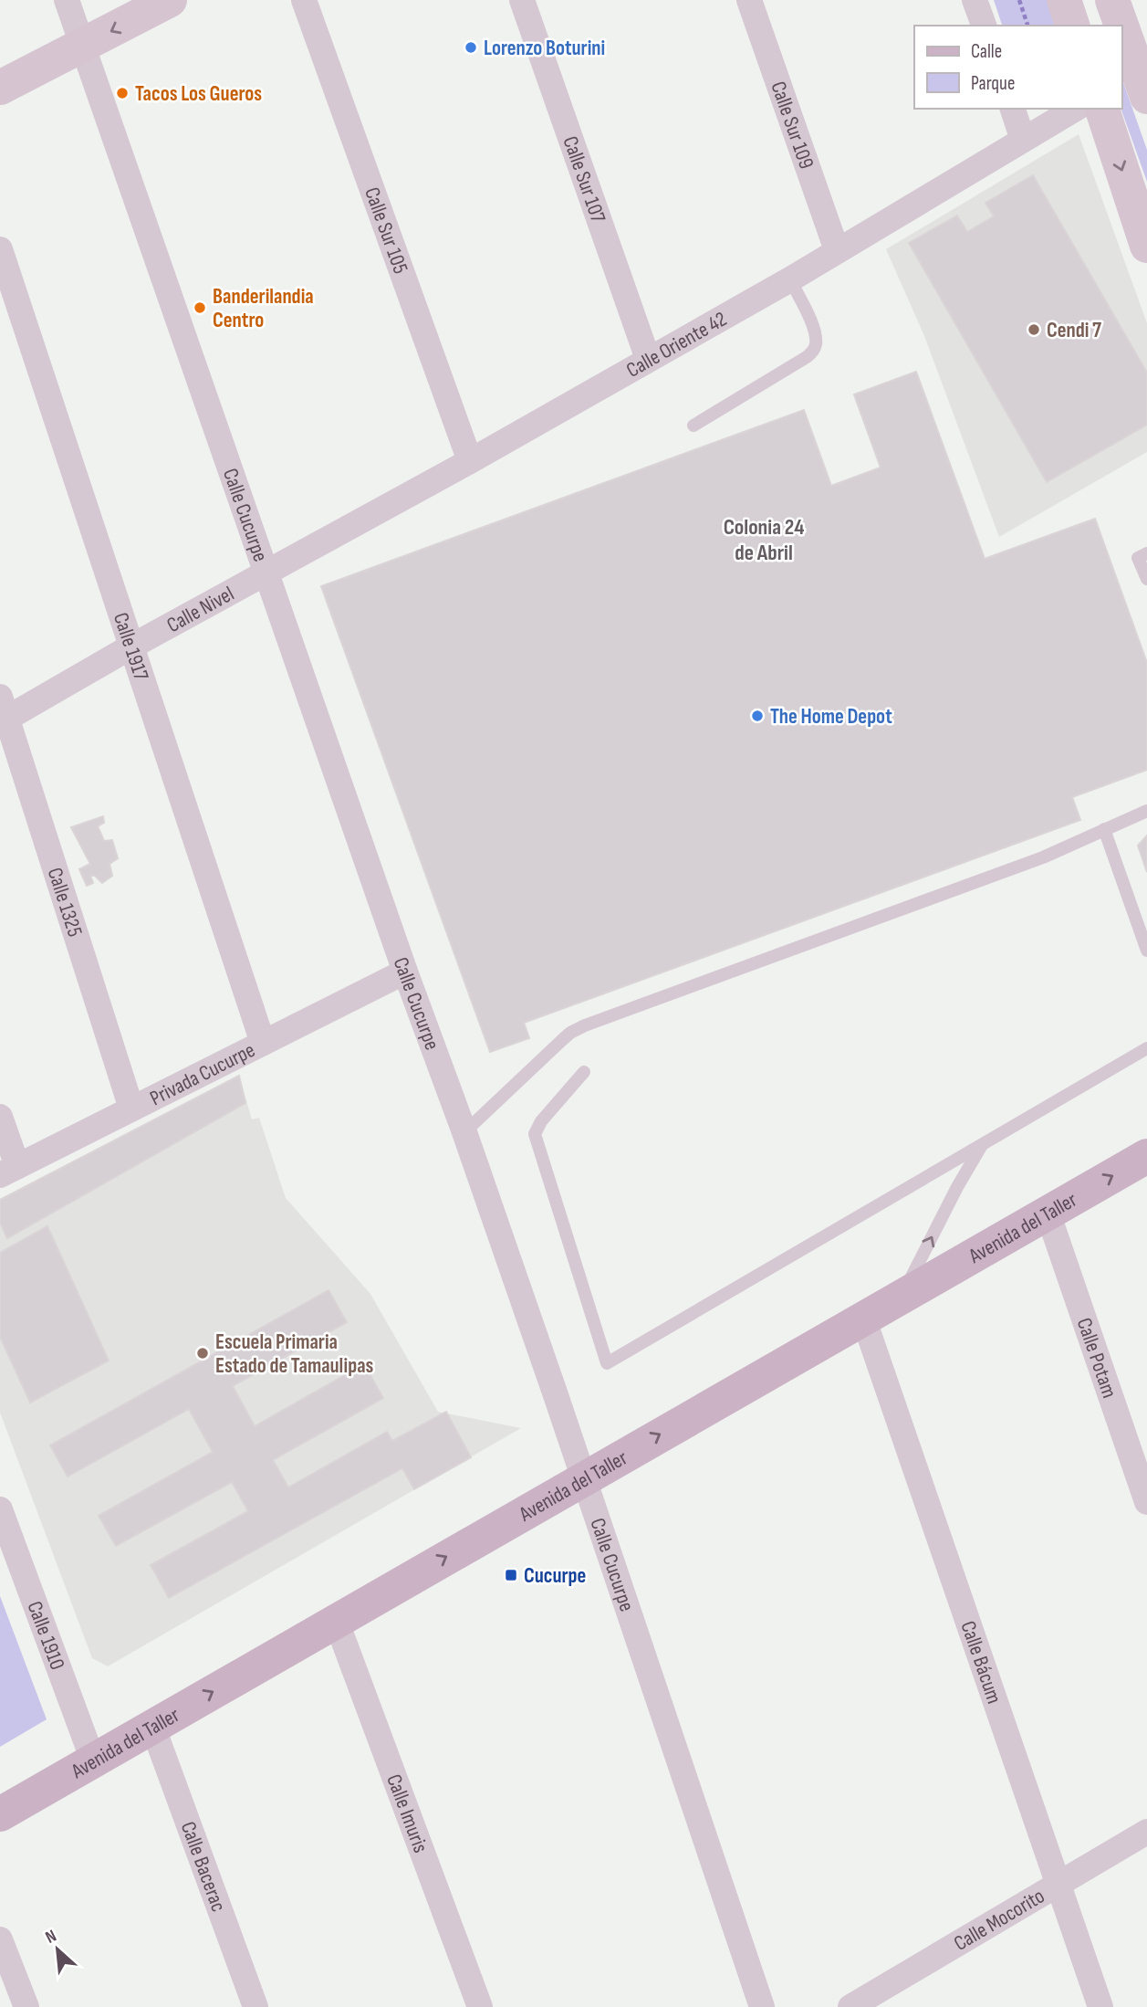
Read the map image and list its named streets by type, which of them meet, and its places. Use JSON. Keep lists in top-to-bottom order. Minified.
{"streets":{"main road":["Avenida del Taller"],"street":["Calle Sur 109","Calle Sur 107","Calle Sur 105","Calle Oriente 42","Calle Cucurpe","Calle Nivel","Calle 1917","Calle 1325","Privada Cucurpe","Calle Potam","Calle 1910","Calle Bácum","Calle Imuris","Calle Bacerac","Calle Mocorito"]},"crossings":[["Calle Sur 109","Calle Oriente 42"],["Calle Sur 107","Calle Oriente 42"],["Calle Sur 105","Calle Oriente 42"],["Calle Oriente 42","Calle Cucurpe"],["Calle Oriente 42","Calle Nivel"],["Calle Cucurpe","Calle Nivel"],["Calle Cucurpe","Privada Cucurpe"],["Calle Cucurpe","Avenida del Taller"],["Calle Nivel","Calle 1917"],["Calle Nivel","Calle 1325"],["Calle 1917","Privada Cucurpe"],["Calle 1325","Privada Cucurpe"],["Avenida del Taller","Calle Potam"],["Avenida del Taller","Calle 1910"],["Avenida del Taller","Calle Bácum"],["Avenida del Taller","Calle Imuris"],["Avenida del Taller","Calle Bacerac"],["Calle Bácum","Calle Mocorito"]],"one_way":["Avenida del Taller"],"districts":["Colonia 24 de Abril"],"places":{"other":["Lorenzo Boturini","Tacos Los Gueros","Banderilandia Centro","Cendi 7","The Home Depot","Escuela Primaria Estado de Tamaulipas"],"transit":["Cucurpe"]},"legend":["Calle","Parque"],"north":"top left"}
